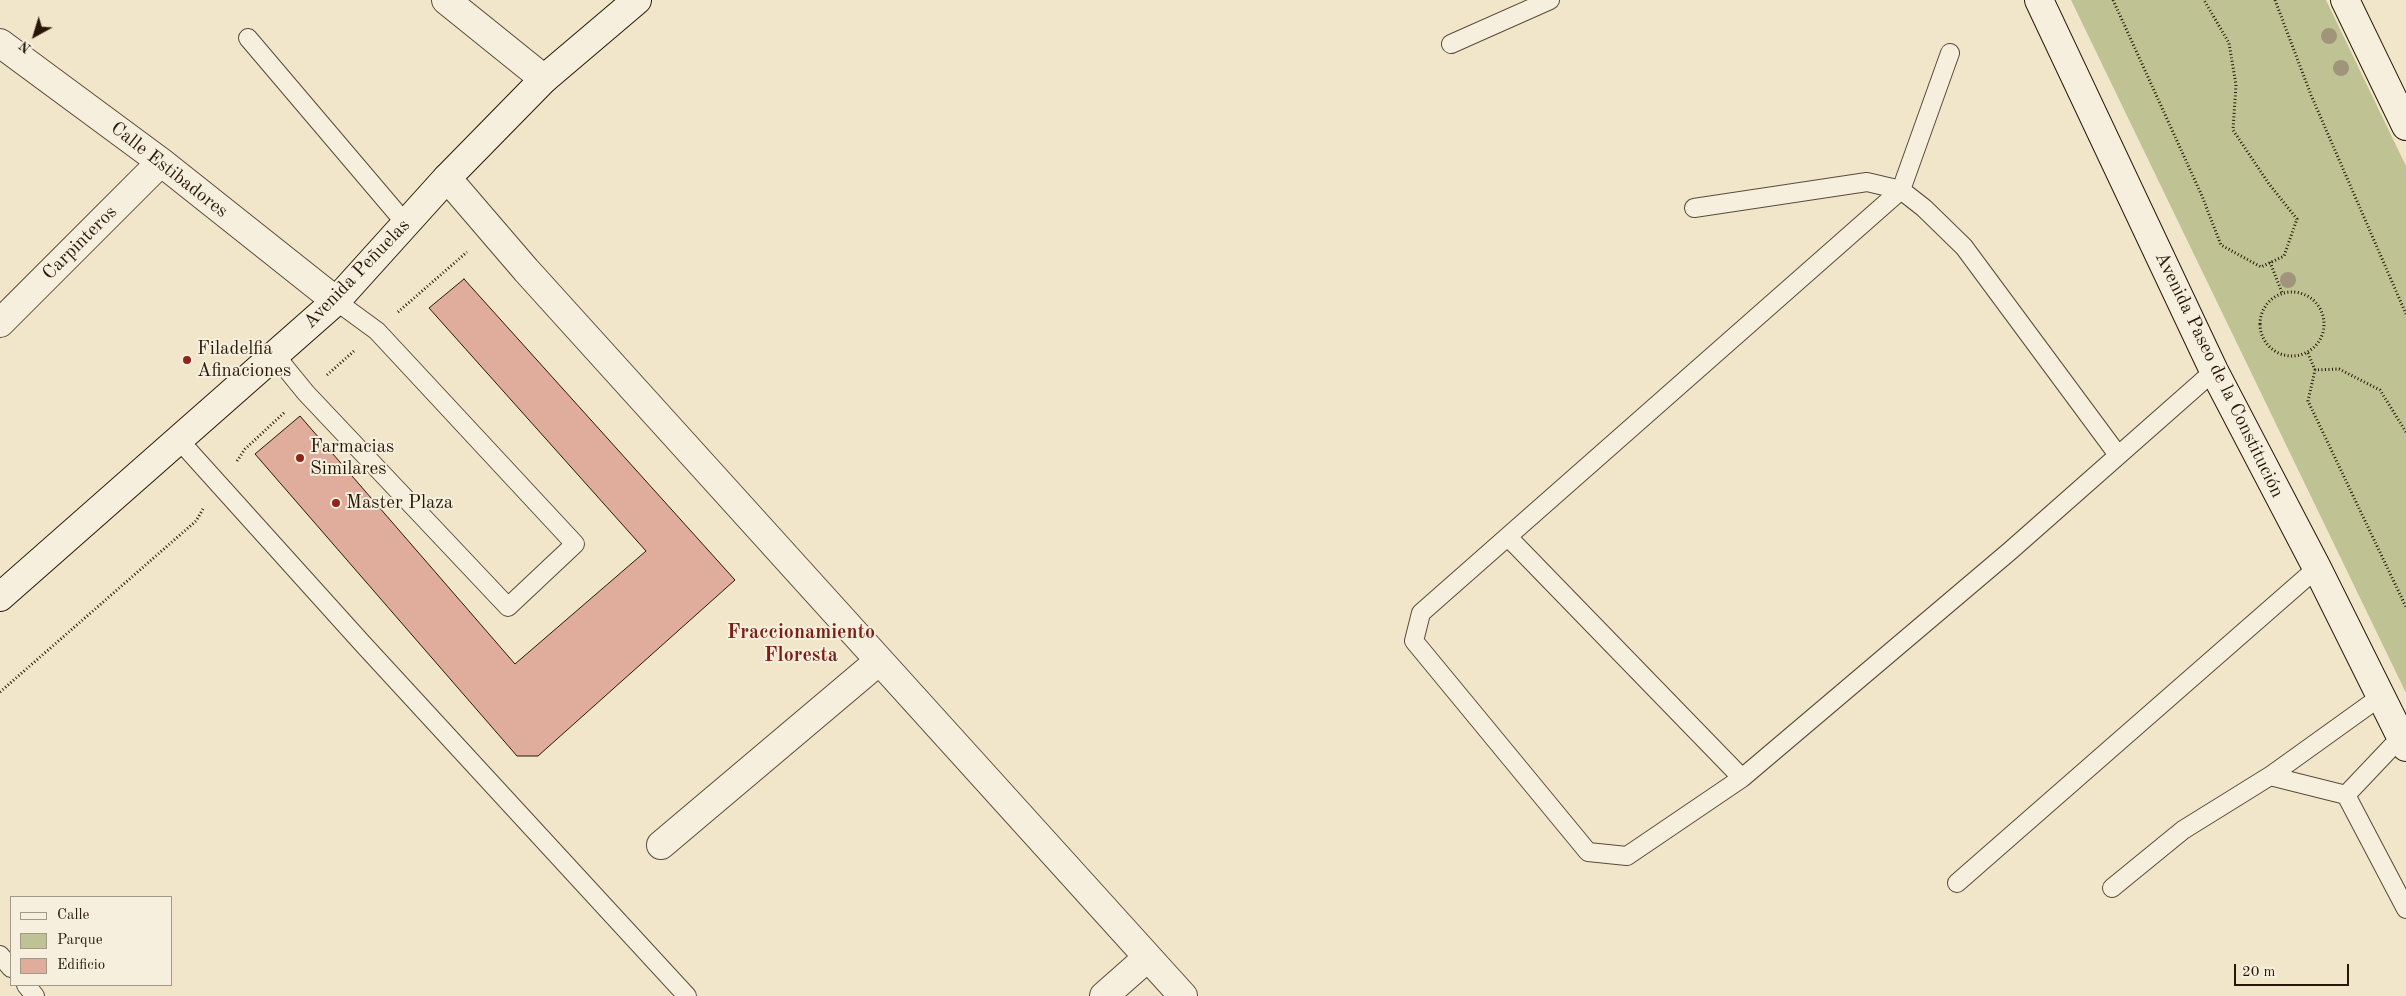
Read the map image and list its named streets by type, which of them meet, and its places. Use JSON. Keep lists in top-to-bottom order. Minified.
{"streets":{"street":["Calle Estibadores","Carpinteros","Avenida Peñuelas","Avenida Paseo de la Constitución"]},"crossings":[["Calle Estibadores","Carpinteros"],["Calle Estibadores","Avenida Peñuelas"]],"districts":["Fraccionamiento Floresta"],"places":["Filadelfia Afinaciones","Farmacias Similares","Master Plaza"],"legend":["Calle","Parque","Edificio"],"scale_bar":"20 m","north":"bottom left"}
